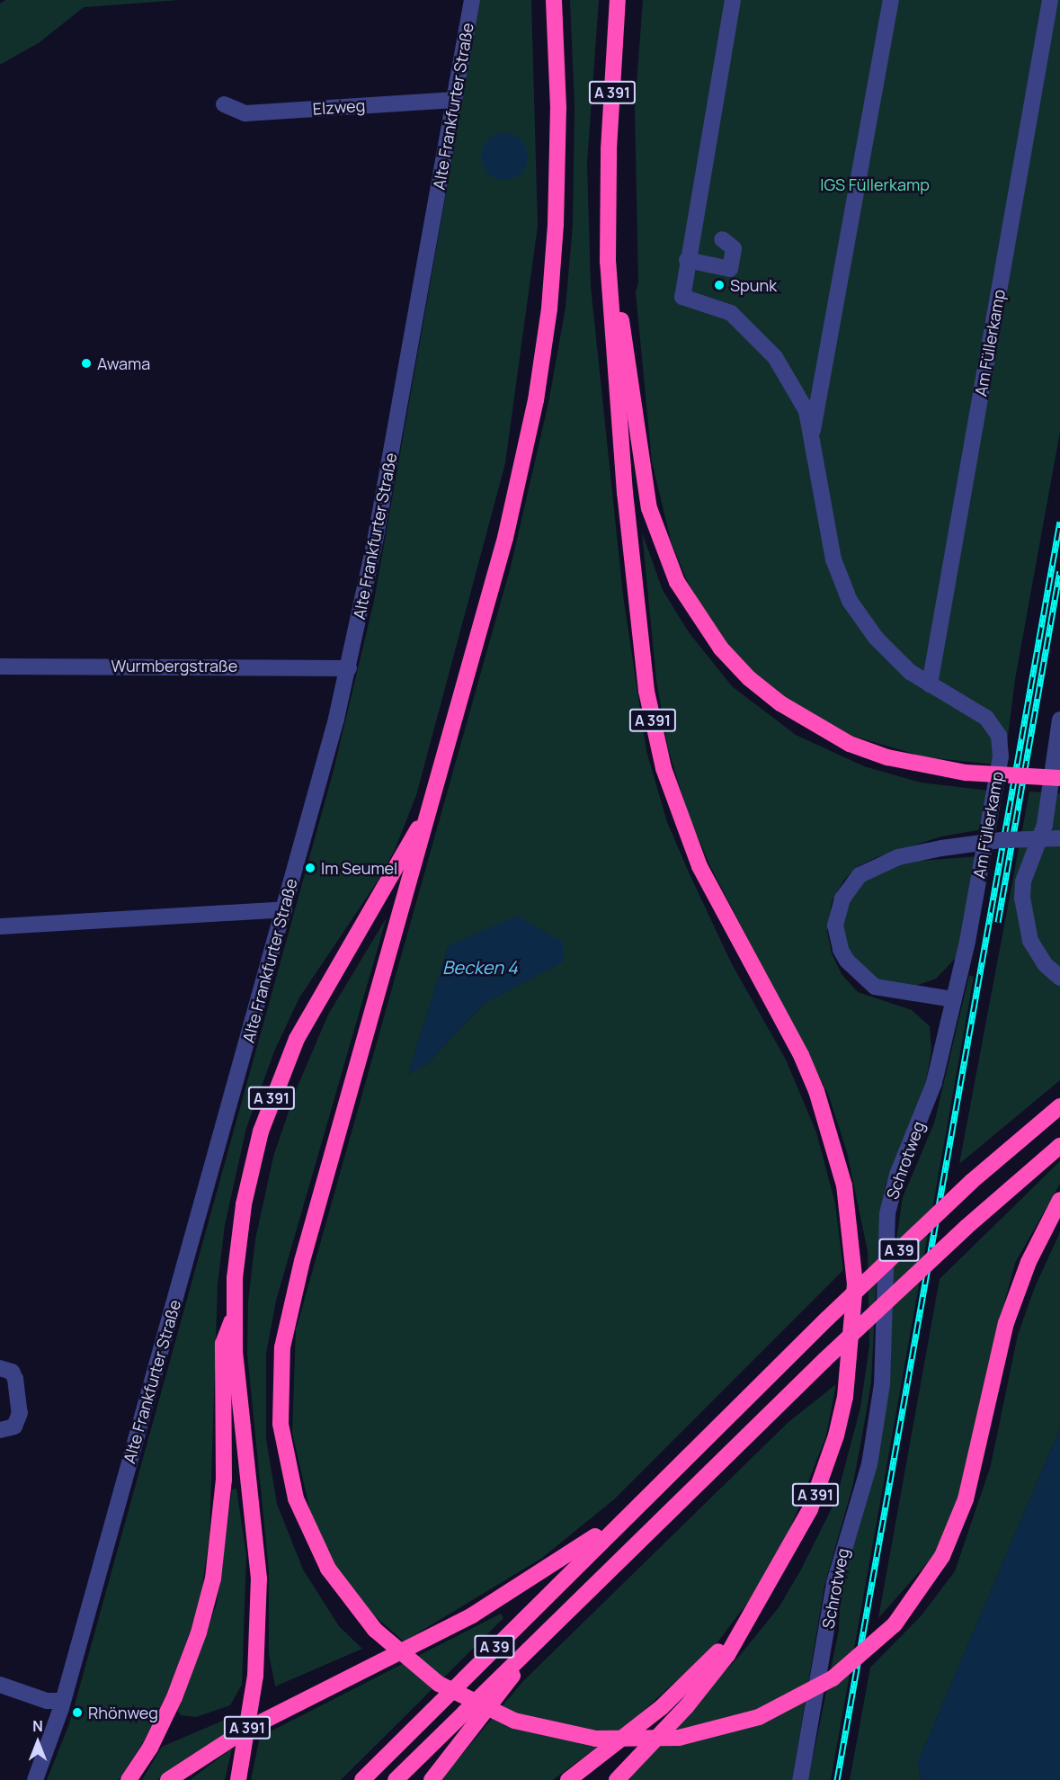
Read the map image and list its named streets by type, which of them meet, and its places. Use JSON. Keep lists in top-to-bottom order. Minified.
{"streets":{"highway":["A 391","A 39"],"street":["Alte Frankfurter Straße","Elzweg","Am Füllerkamp","Wurmbergstraße","Schrotweg"]},"crossings":[["Alte Frankfurter Straße","Elzweg"],["Alte Frankfurter Straße","Wurmbergstraße"],["Am Füllerkamp","Schrotweg"]],"water":["Becken 4"],"parks":["IGS Füllerkamp"],"places":["Spunk","Awama","Im Seumel","Rhönweg"],"north":"top"}
